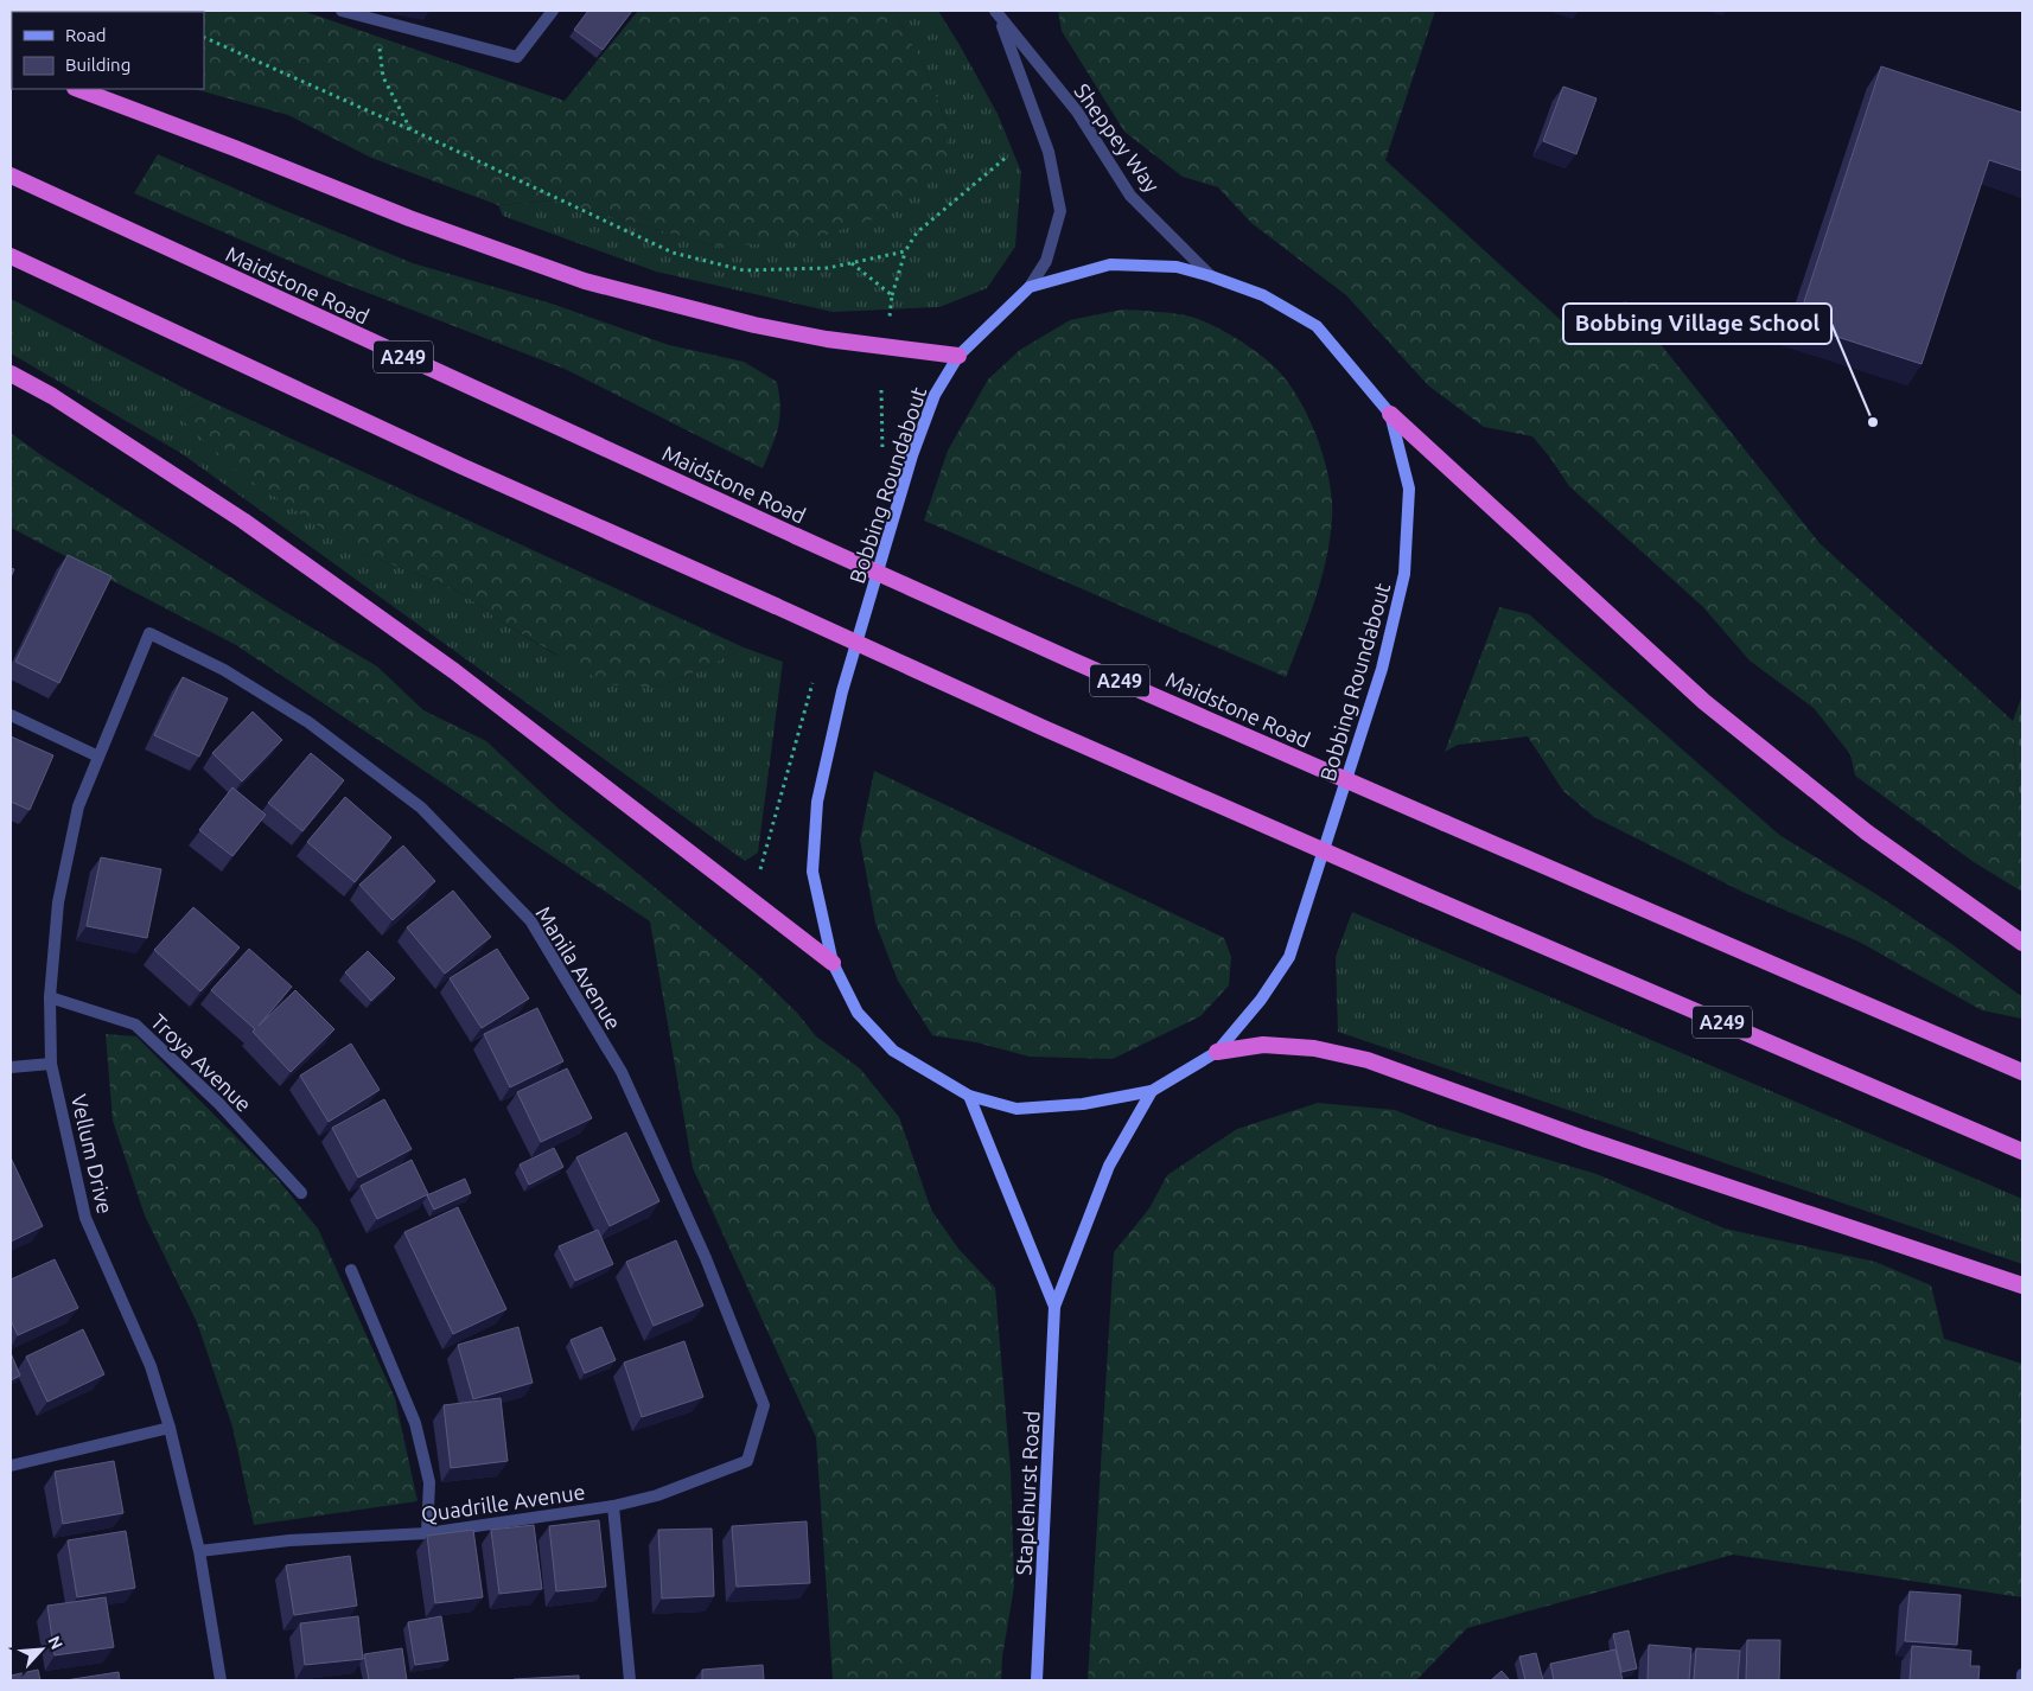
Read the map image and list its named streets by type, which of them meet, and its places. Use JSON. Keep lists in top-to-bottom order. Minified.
{"streets":{"highway":["Maidstone Road","A249"],"main road":["Bobbing Roundabout","Staplehurst Road"],"street":["Sheppey Way","Manila Avenue","Troya Avenue","Vellum Drive","Quadrille Avenue"]},"crossings":[["Sheppey Way","Bobbing Roundabout"],["Bobbing Roundabout","Staplehurst Road"],["Manila Avenue","Vellum Drive"],["Manila Avenue","Quadrille Avenue"],["Troya Avenue","Vellum Drive"],["Vellum Drive","Quadrille Avenue"]],"places":["Bobbing Village School"],"legend":["Road","Building"],"north":"top right"}
